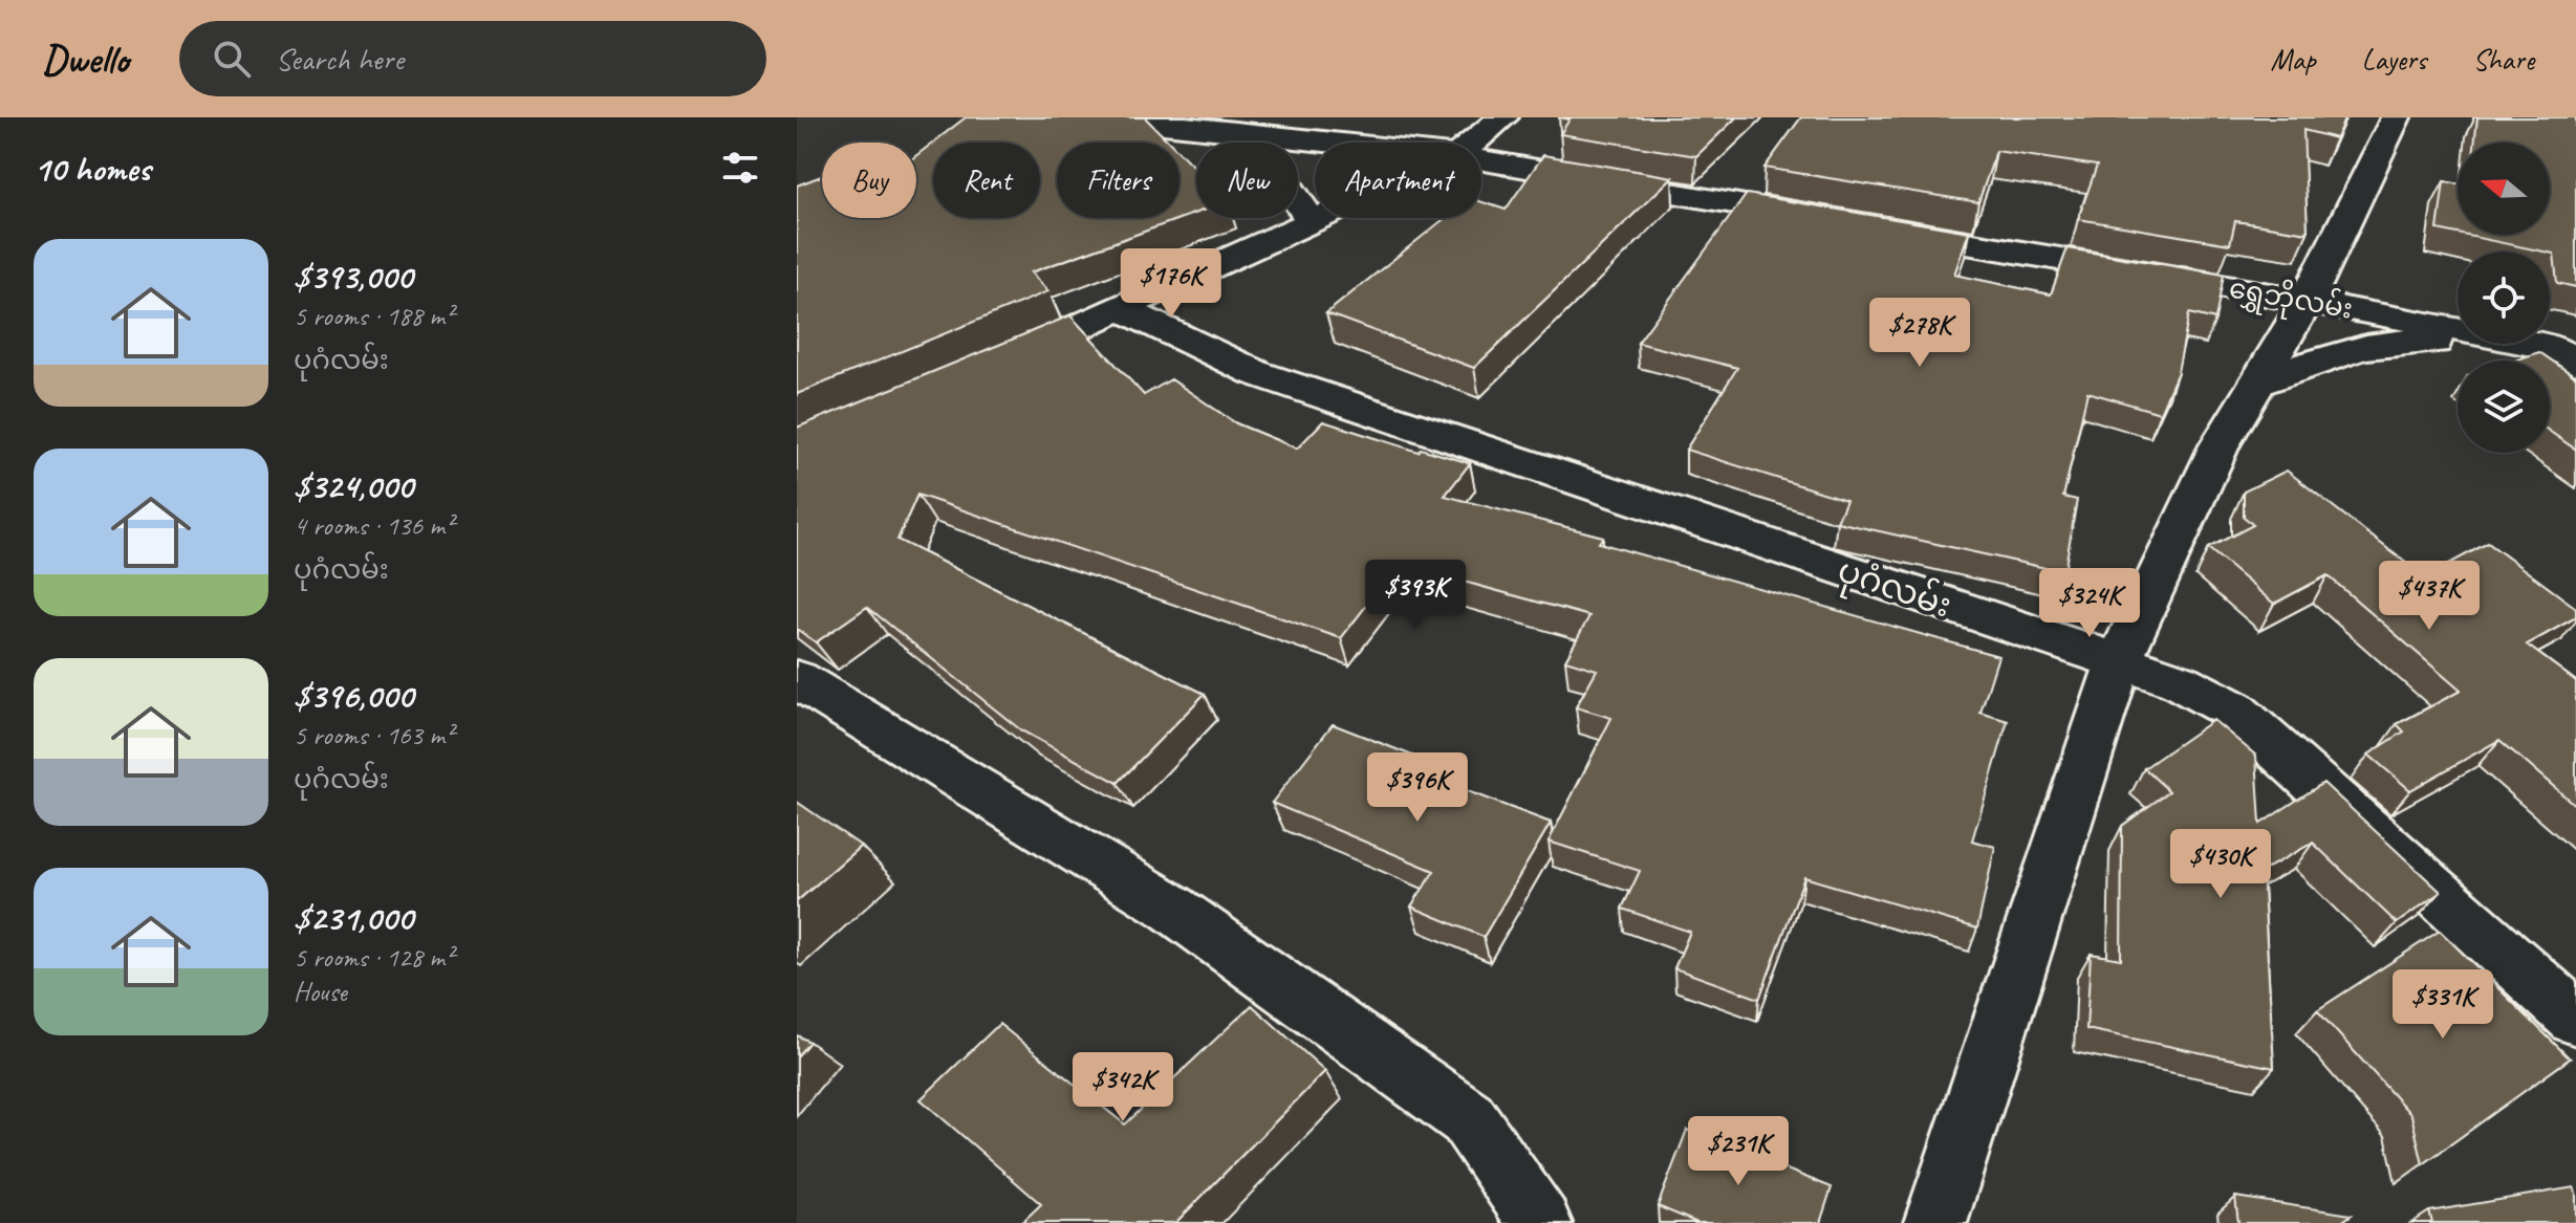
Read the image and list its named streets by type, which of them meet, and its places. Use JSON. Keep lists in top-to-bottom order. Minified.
{"streets":{"street":["ရွှေဘိုလမ်း","ပုဂံလမ်း"]},"north":"left","page":{"header":"Dwello","search":"Search here","nav":["Map","Layers","Share"],"heading":"10 homes","chip":["Buy","Rent","Filters","New","Apartment"],"list":[{"name":"$393,000","note":"5 rooms · 188 m² · ပုဂံလမ်း"},{"name":"$324,000","note":"4 rooms · 136 m² · ပုဂံလမ်း"},{"name":"$396,000","note":"5 rooms · 163 m² · ပုဂံလမ်း"},{"name":"$231,000","note":"5 rooms · 128 m² · House"}],"price":["$176K","$278K","$393K","$437K","$324K","$396K","$430K","$331K","$342K","$231K"]}}
